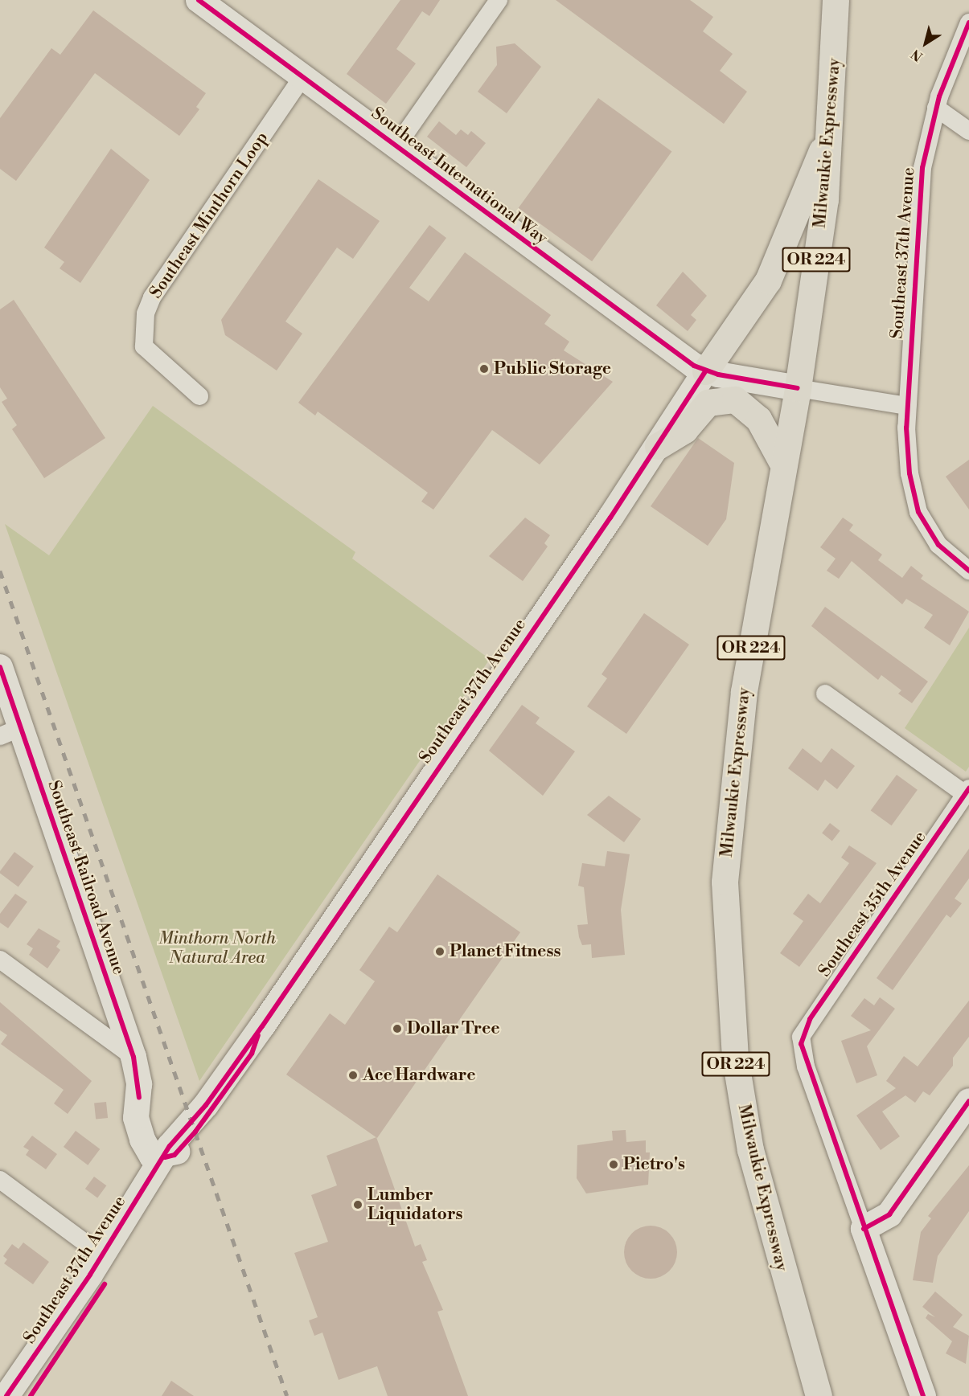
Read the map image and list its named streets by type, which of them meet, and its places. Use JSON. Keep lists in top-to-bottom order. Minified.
{"streets":{"highway":["Milwaukie Expressway","OR 224"],"street":["Southeast International Way","Southeast Minthorn Loop","Southeast 37th Avenue","Southeast Railroad Avenue","Southeast 35th Avenue"]},"crossings":[["Southeast International Way","Southeast Minthorn Loop"],["Southeast International Way","Southeast 37th Avenue"],["Southeast 37th Avenue","Southeast Railroad Avenue"]],"parks":["Minthorn North Natural Area"],"places":["Public Storage","Planet Fitness","Dollar Tree","Ace Hardware","Pietro's","Lumber Liquidators"],"north":"bottom left"}
